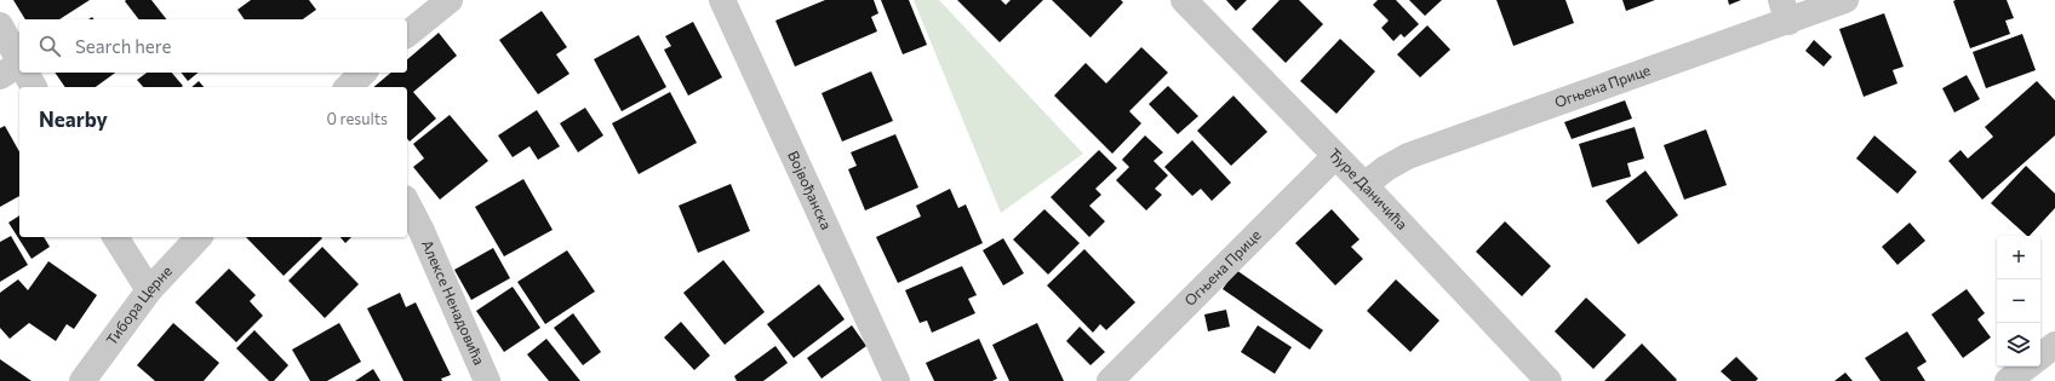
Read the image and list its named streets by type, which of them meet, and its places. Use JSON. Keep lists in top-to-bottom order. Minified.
{"streets":{"street":["Огњена Прице","Ђуре Даничића","Војвођанска","Алексе Ненадовића","Тибора Церне"]},"crossings":[["Огњена Прице","Ђуре Даничића"]],"page":{"search":"Search here","heading":["Nearby","0 results"],"map_buttons":["+","−"]}}
